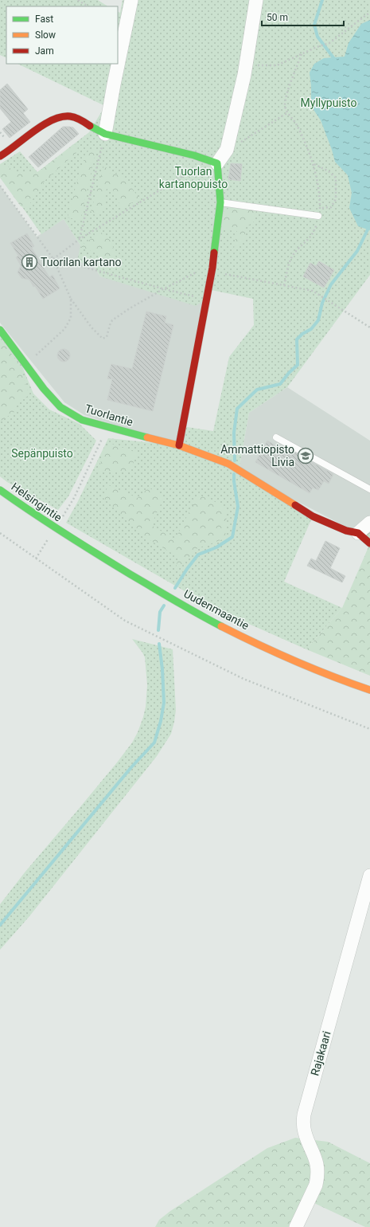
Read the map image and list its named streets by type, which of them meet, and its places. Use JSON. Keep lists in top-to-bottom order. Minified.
{"streets":{"street":["Tuorlantie","Helsingintie","Uudenmaantie","Rajakaari"]},"crossings":[["Helsingintie","Uudenmaantie"]],"parks":["Myllypuisto","Tuorlan kartanopuisto","Sepänpuisto"],"places":{"building":["Tuorilan kartano"],"school or university":["Ammattiopisto Livia"]},"legend":["Fast","Slow","Jam"],"scale_bar":"50 m"}
